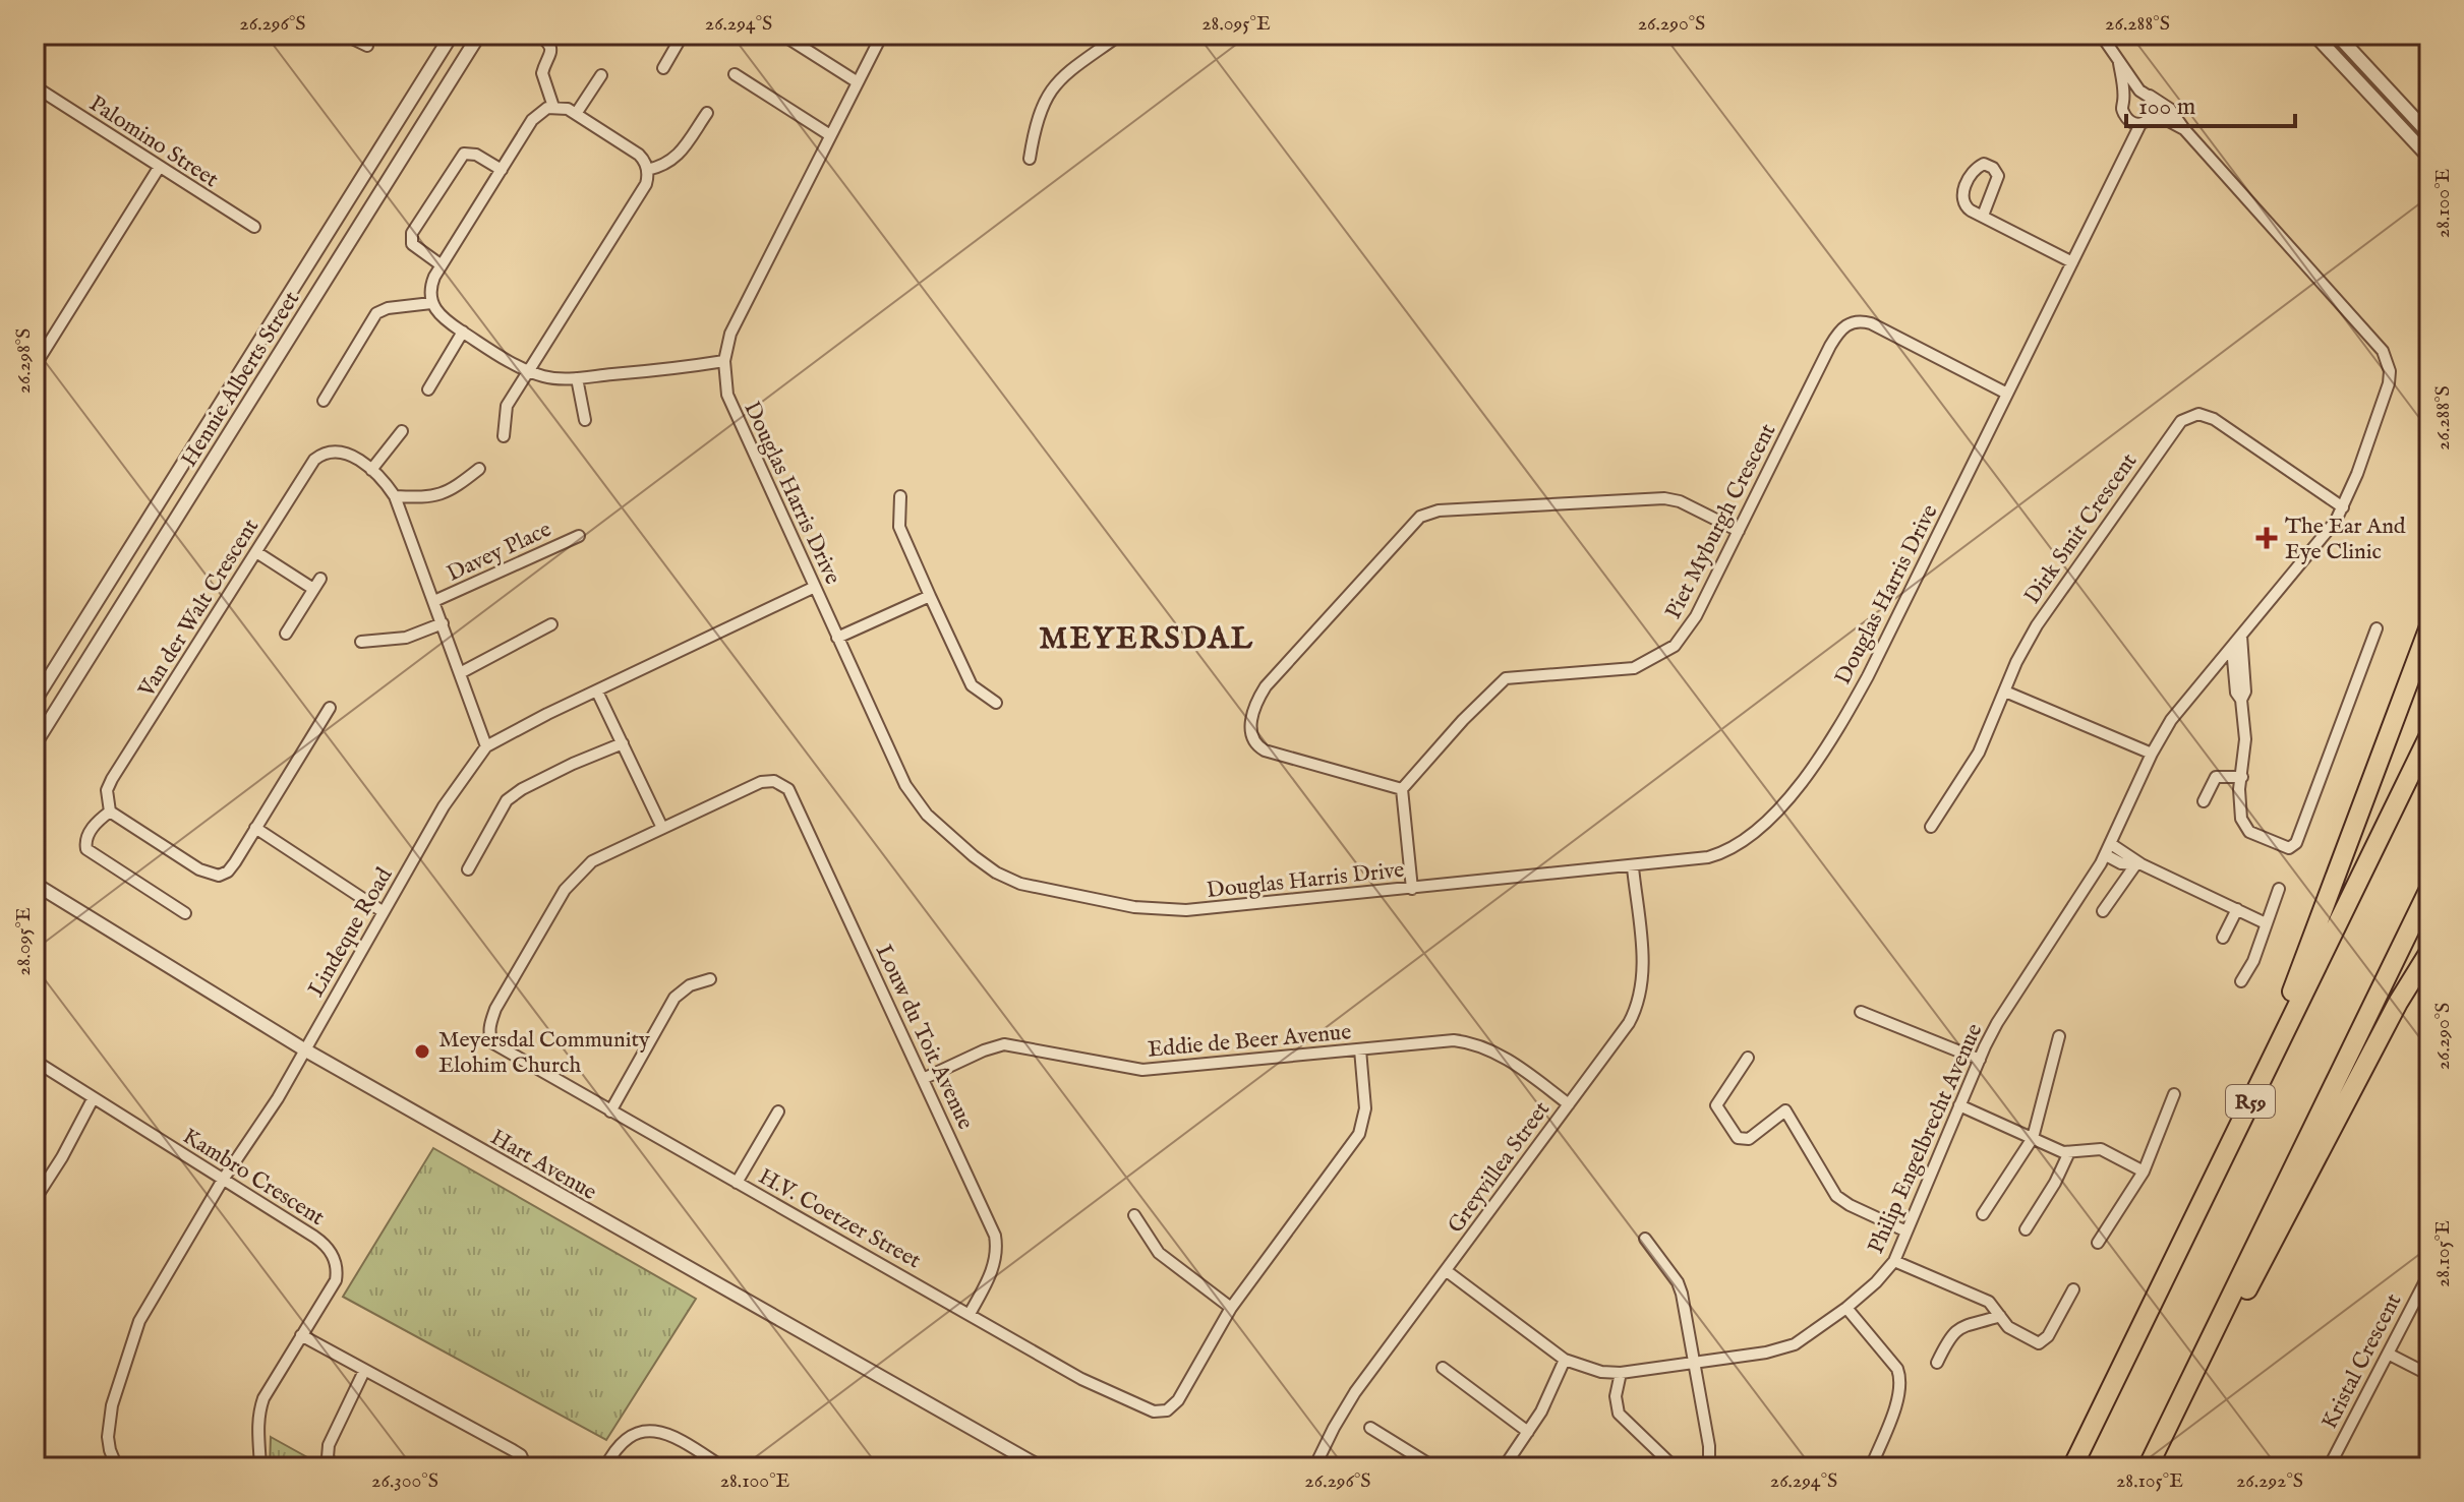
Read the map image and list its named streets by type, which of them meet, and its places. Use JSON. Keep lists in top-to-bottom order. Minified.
{"streets":{"highway":["R59"],"street":["Palomino Street","Hennie Alberts Street","Douglas Harris Drive","Piet Myburgh Crescent","Dirk Smit Crescent","Davey Place","Van der Walt Crescent","Lindeque Road","Louw du Toit Avenue","Eddie de Beer Avenue","Philip Engelbrecht Avenue","Hart Avenue","Greyvillea Street","Kambro Crescent","H.V. Coetzer Street","Kristal Crescent"]},"crossings":[["Douglas Harris Drive","Piet Myburgh Crescent"],["Douglas Harris Drive","Lindeque Road"],["Douglas Harris Drive","Philip Engelbrecht Avenue"],["Douglas Harris Drive","Greyvillea Street"],["Dirk Smit Crescent","Philip Engelbrecht Avenue"],["Davey Place","Van der Walt Crescent"],["Van der Walt Crescent","Lindeque Road"],["Lindeque Road","Hart Avenue"],["Lindeque Road","Kambro Crescent"],["Louw du Toit Avenue","Eddie de Beer Avenue"],["Louw du Toit Avenue","H.V. Coetzer Street"],["Eddie de Beer Avenue","Greyvillea Street"],["Eddie de Beer Avenue","H.V. Coetzer Street"],["Philip Engelbrecht Avenue","Greyvillea Street"]],"districts":["MEYERSDAL"],"places":{"health":["The Ear And Eye Clinic"],"other":["Meyersdal Community Elohim Church"]},"scale_bar":"100 m","coordinates":["26.296°S","26.294°S","28.095°E","26.290°S","26.288°S","28.100°E","26.298°S","28.105°E","26.300°S","26.292°S"]}
